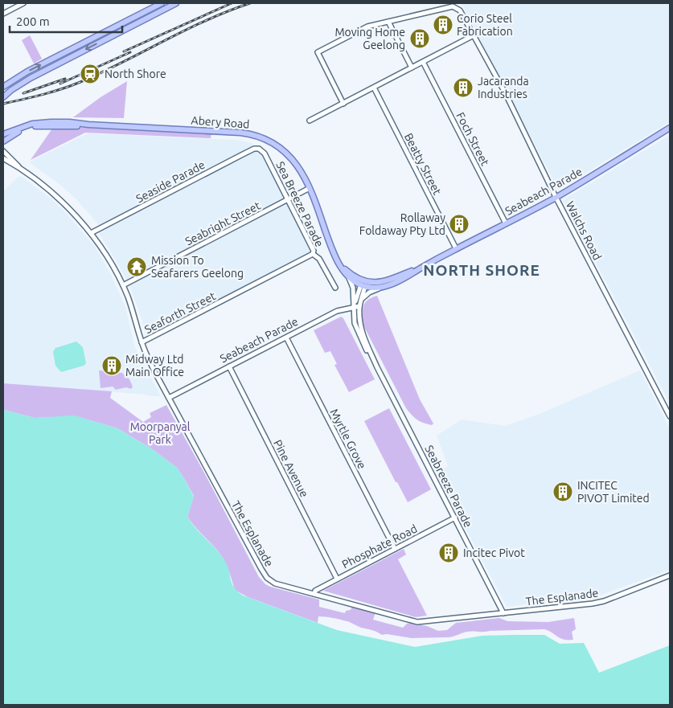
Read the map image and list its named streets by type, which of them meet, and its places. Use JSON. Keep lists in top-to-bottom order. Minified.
{"streets":{"main road":["Abery Road","Seabeach Parade"],"street":["Foch Street","Beatty Street","Seaside Parade","Sea Breeze Parade","Seabright Street","Walchs Road","Seaforth Street","Myrtle Grove","Pine Avenue","Seabreeze Parade","The Esplanade","Phosphate Road"]},"crossings":[["Abery Road","Seabeach Parade"],["Abery Road","Seabright Street"],["Abery Road","Seabreeze Parade"],["Foch Street","Seabeach Parade"],["Beatty Street","Seabeach Parade"],["Seaside Parade","Sea Breeze Parade"],["Seaside Parade","The Esplanade"],["Seabeach Parade","Walchs Road"],["Seabeach Parade","Myrtle Grove"],["Seabeach Parade","Pine Avenue"],["Seabeach Parade","Seabreeze Parade"],["Seabeach Parade","The Esplanade"],["Sea Breeze Parade","Seabright Street"],["Sea Breeze Parade","Seaforth Street"],["Seabright Street","The Esplanade"],["Seaforth Street","The Esplanade"],["Myrtle Grove","Phosphate Road"],["Pine Avenue","Phosphate Road"],["Seabreeze Parade","The Esplanade"],["Seabreeze Parade","Phosphate Road"],["The Esplanade","Phosphate Road"]],"districts":["NORTH SHORE"],"parks":["Moorpanyal Park"],"places":{"building":["Corio Steel Fabrication","Moving Home Geelong","Jacaranda Industries","Rollaway Foldaway Pty Ltd","Midway Ltd Main Office","INCITEC PIVOT Limited","Incitec Pivot"],"station":["North Shore"],"temple":["Mission To Seafarers Geelong"]},"scale_bar":"200 m"}
